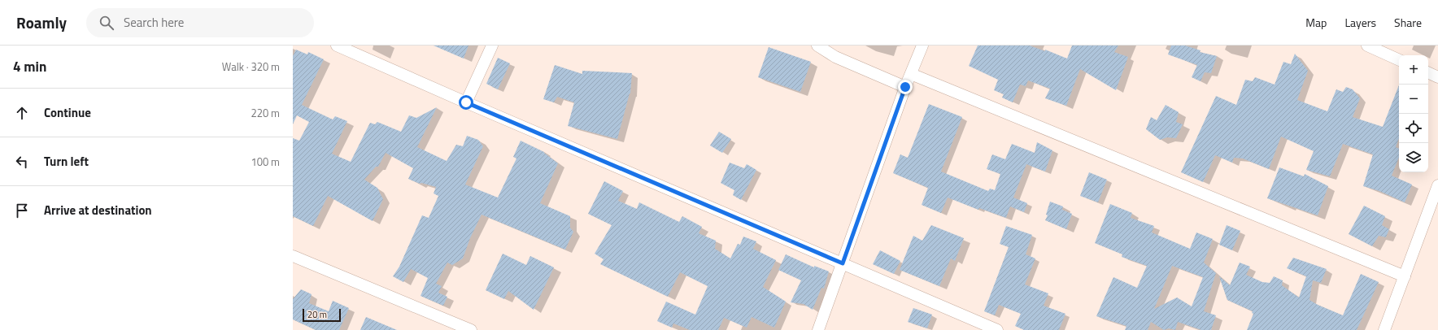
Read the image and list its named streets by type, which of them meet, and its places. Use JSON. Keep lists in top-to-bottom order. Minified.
{"scale_bar":"20 m","page":{"header":"Roamly","search":"Search here","nav":["Map","Layers","Share"],"heading":["4 min","Walk · 320 m"],"map_buttons":["+","−"],"list":[["Continue","220 m"],["Turn left","100 m"],"Arrive at destination"],"scale":"20 m"}}
